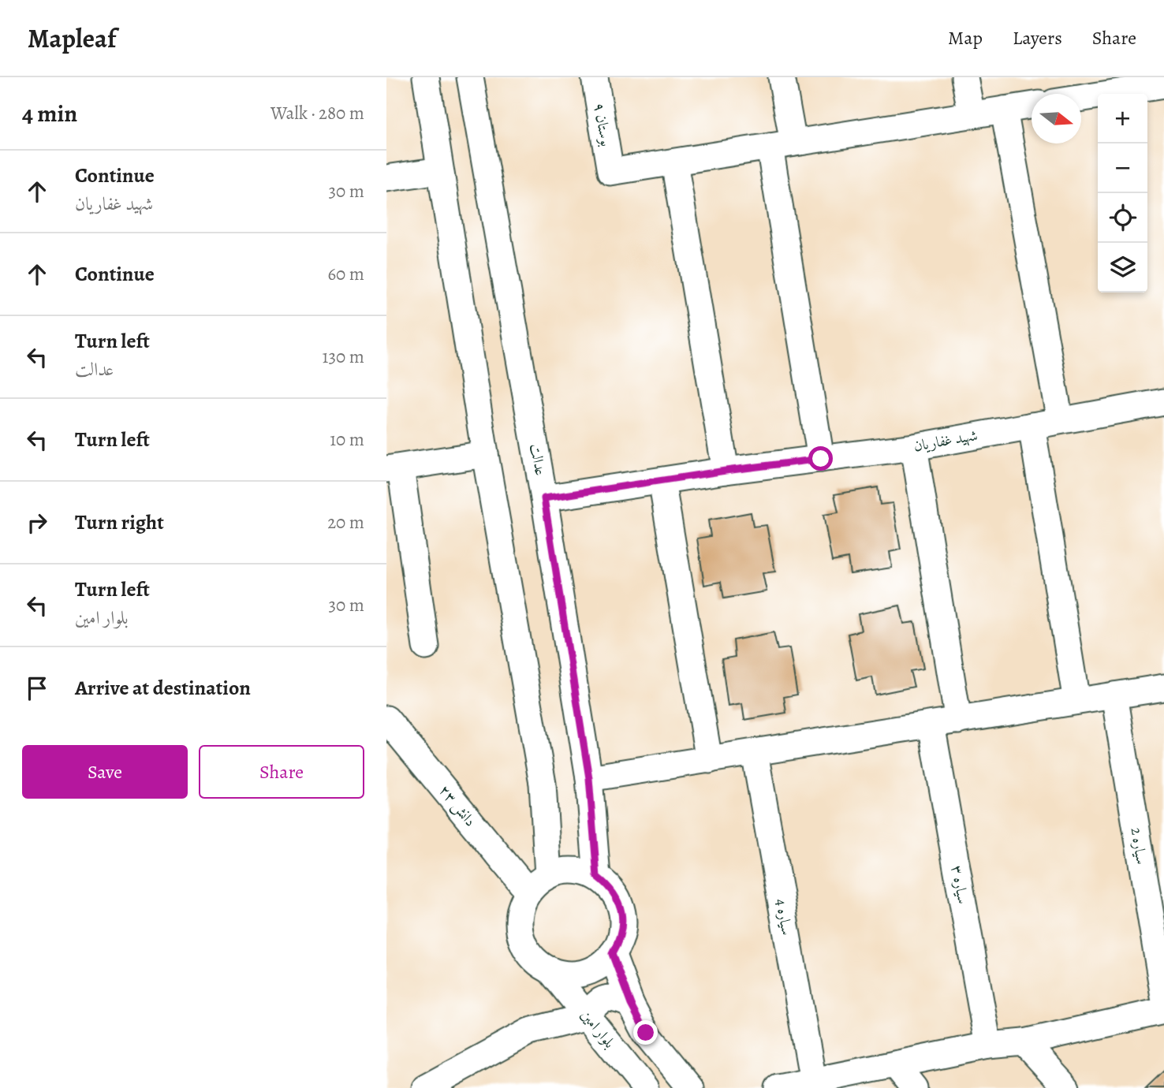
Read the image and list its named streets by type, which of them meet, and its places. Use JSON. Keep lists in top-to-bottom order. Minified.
{"streets":{"street":["بوستان ۹","شهید غفاریان","عدالت","دانش ۲۳","سیاره 2","سیاره ۳","سیاره 4","بلوار امین"]},"crossings":[["شهید غفاریان","عدالت"],["عدالت","دانش ۲۳"],["عدالت","بلوار امین"],["دانش ۲۳","بلوار امین"]],"north":"right","page":{"header":"Mapleaf","nav":["Map","Layers","Share"],"heading":["4 min","Walk · 280 m"],"map_buttons":["+","−"],"list":[["Continue","شهید غفاریان","30 m"],["Continue","60 m"],["Turn left","عدالت","130 m"],["Turn left","10 m"],["Turn right","20 m"],["Turn left","بلوار امین","30 m"],"Arrive at destination"],"buttons":["Save","Share"]}}
